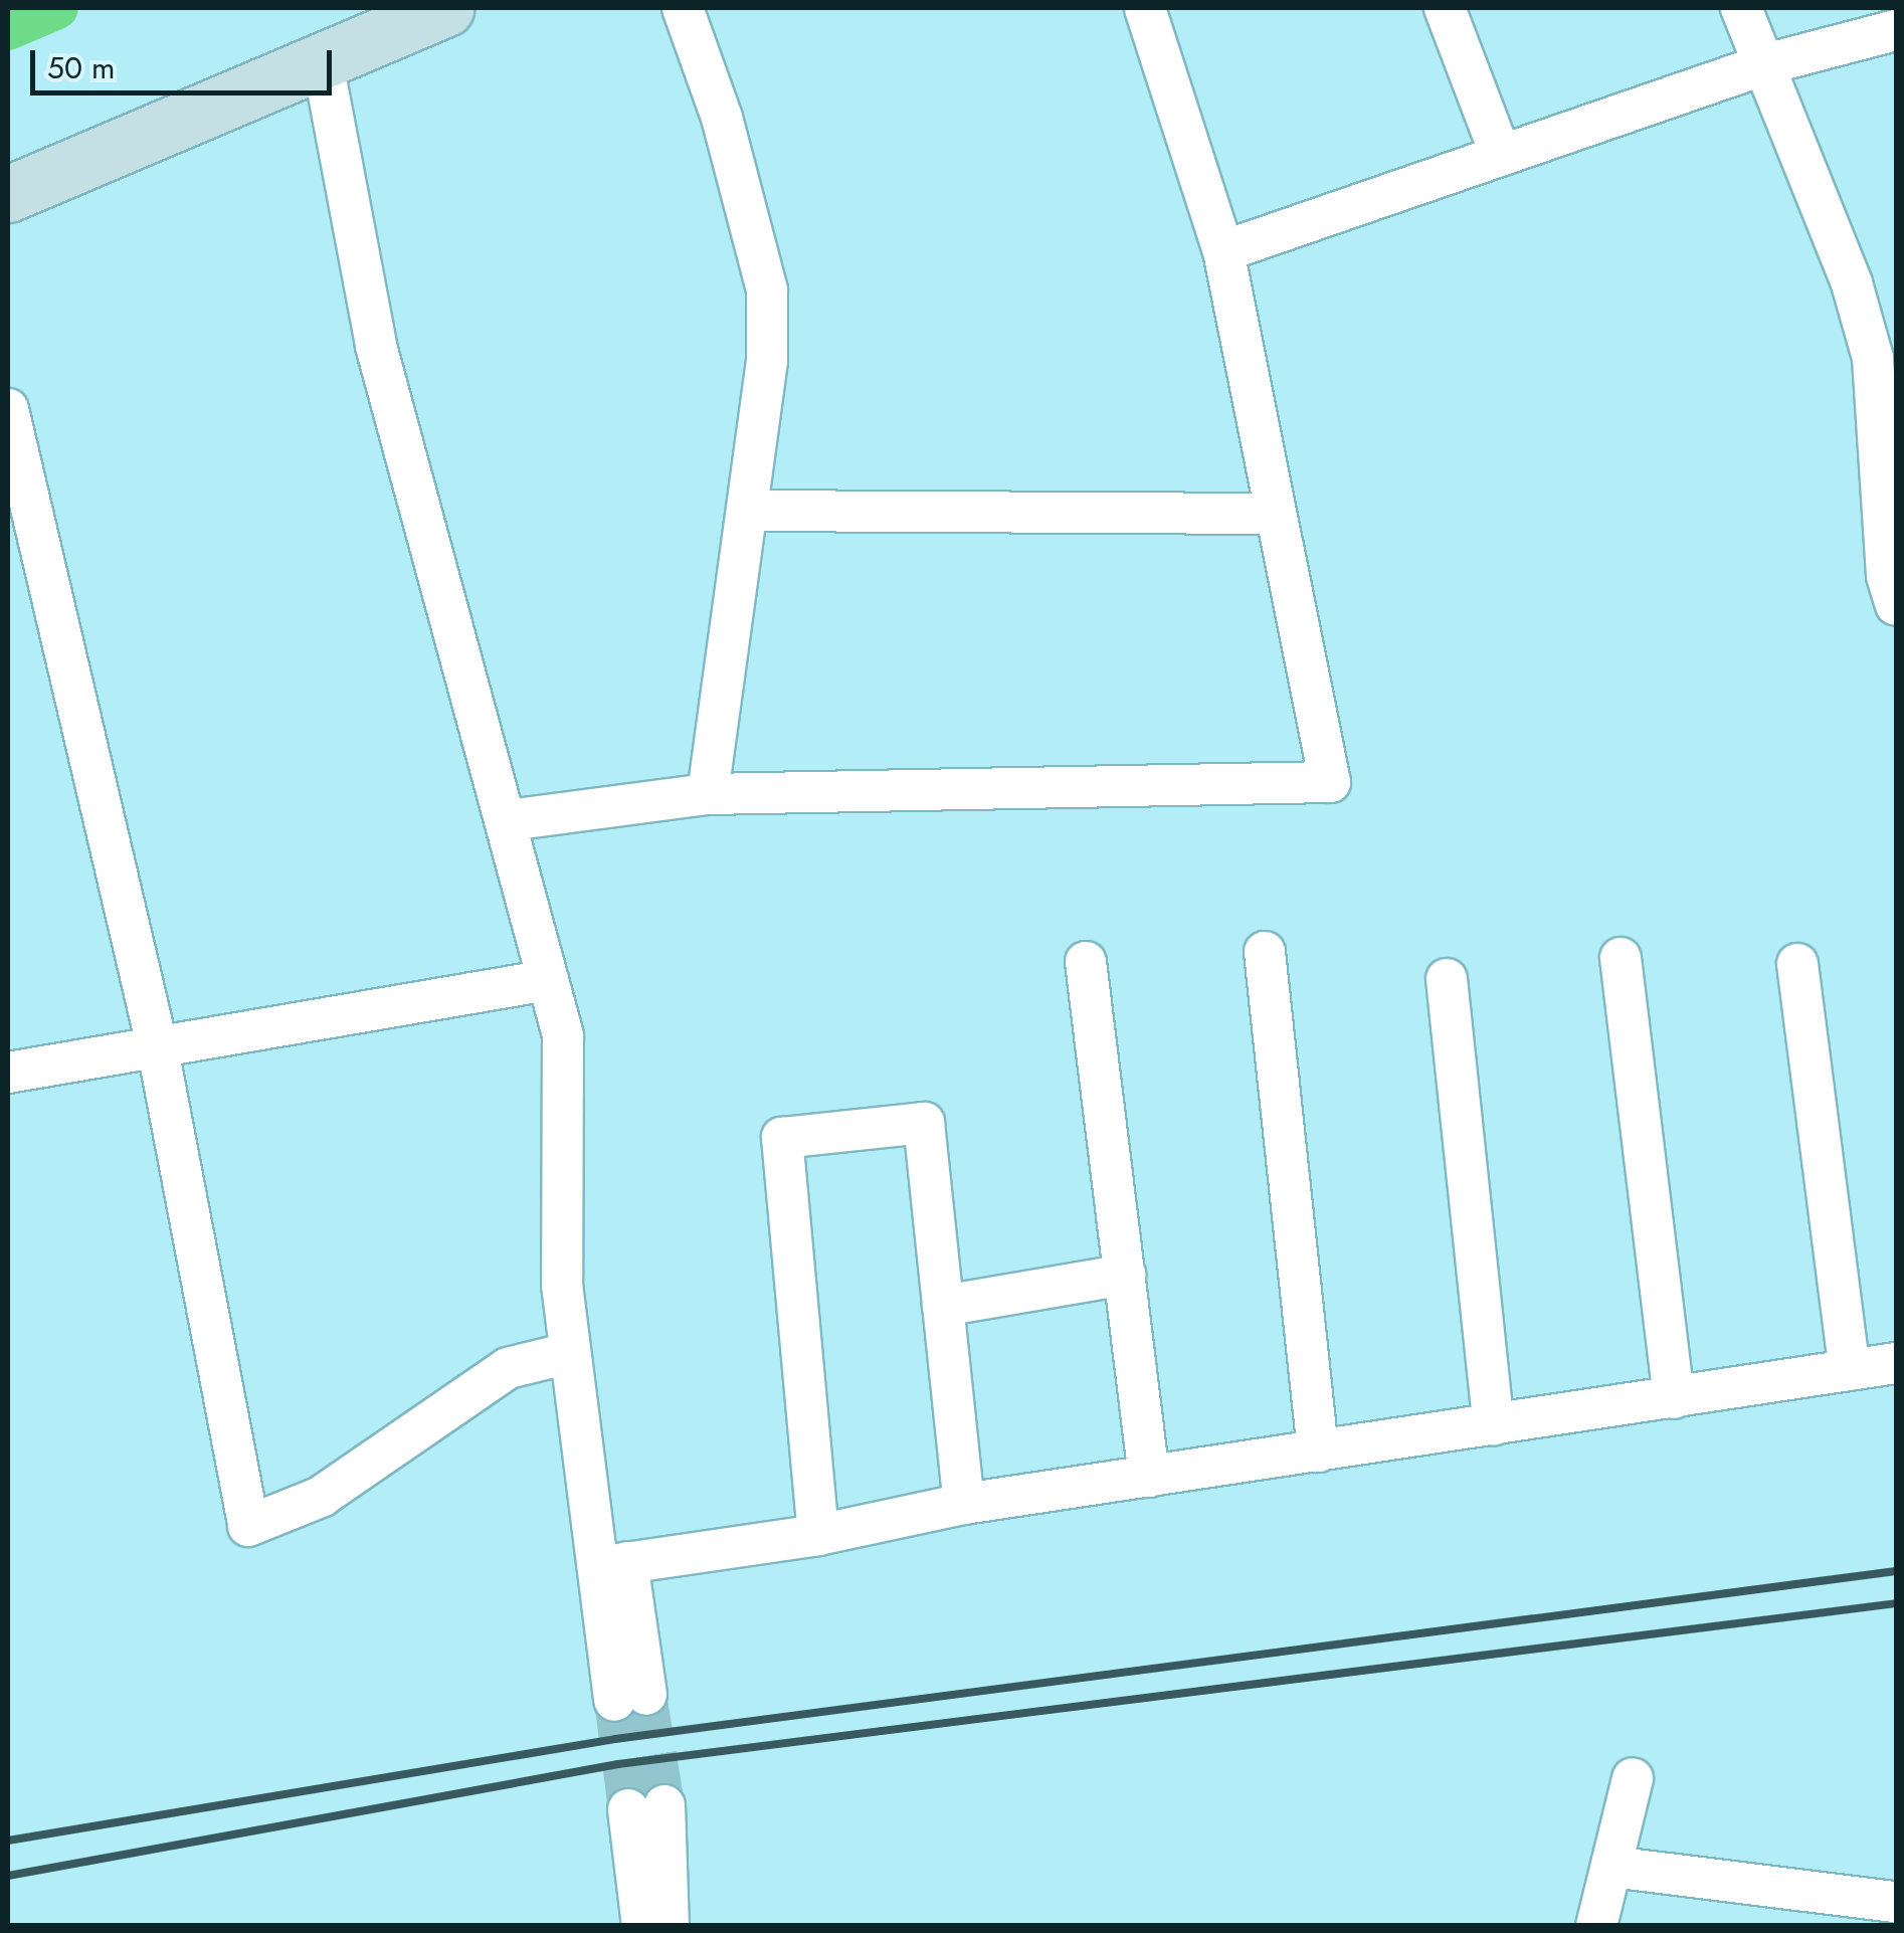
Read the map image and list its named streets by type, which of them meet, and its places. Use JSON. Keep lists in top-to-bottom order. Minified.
{"scale_bar":"50 m"}
